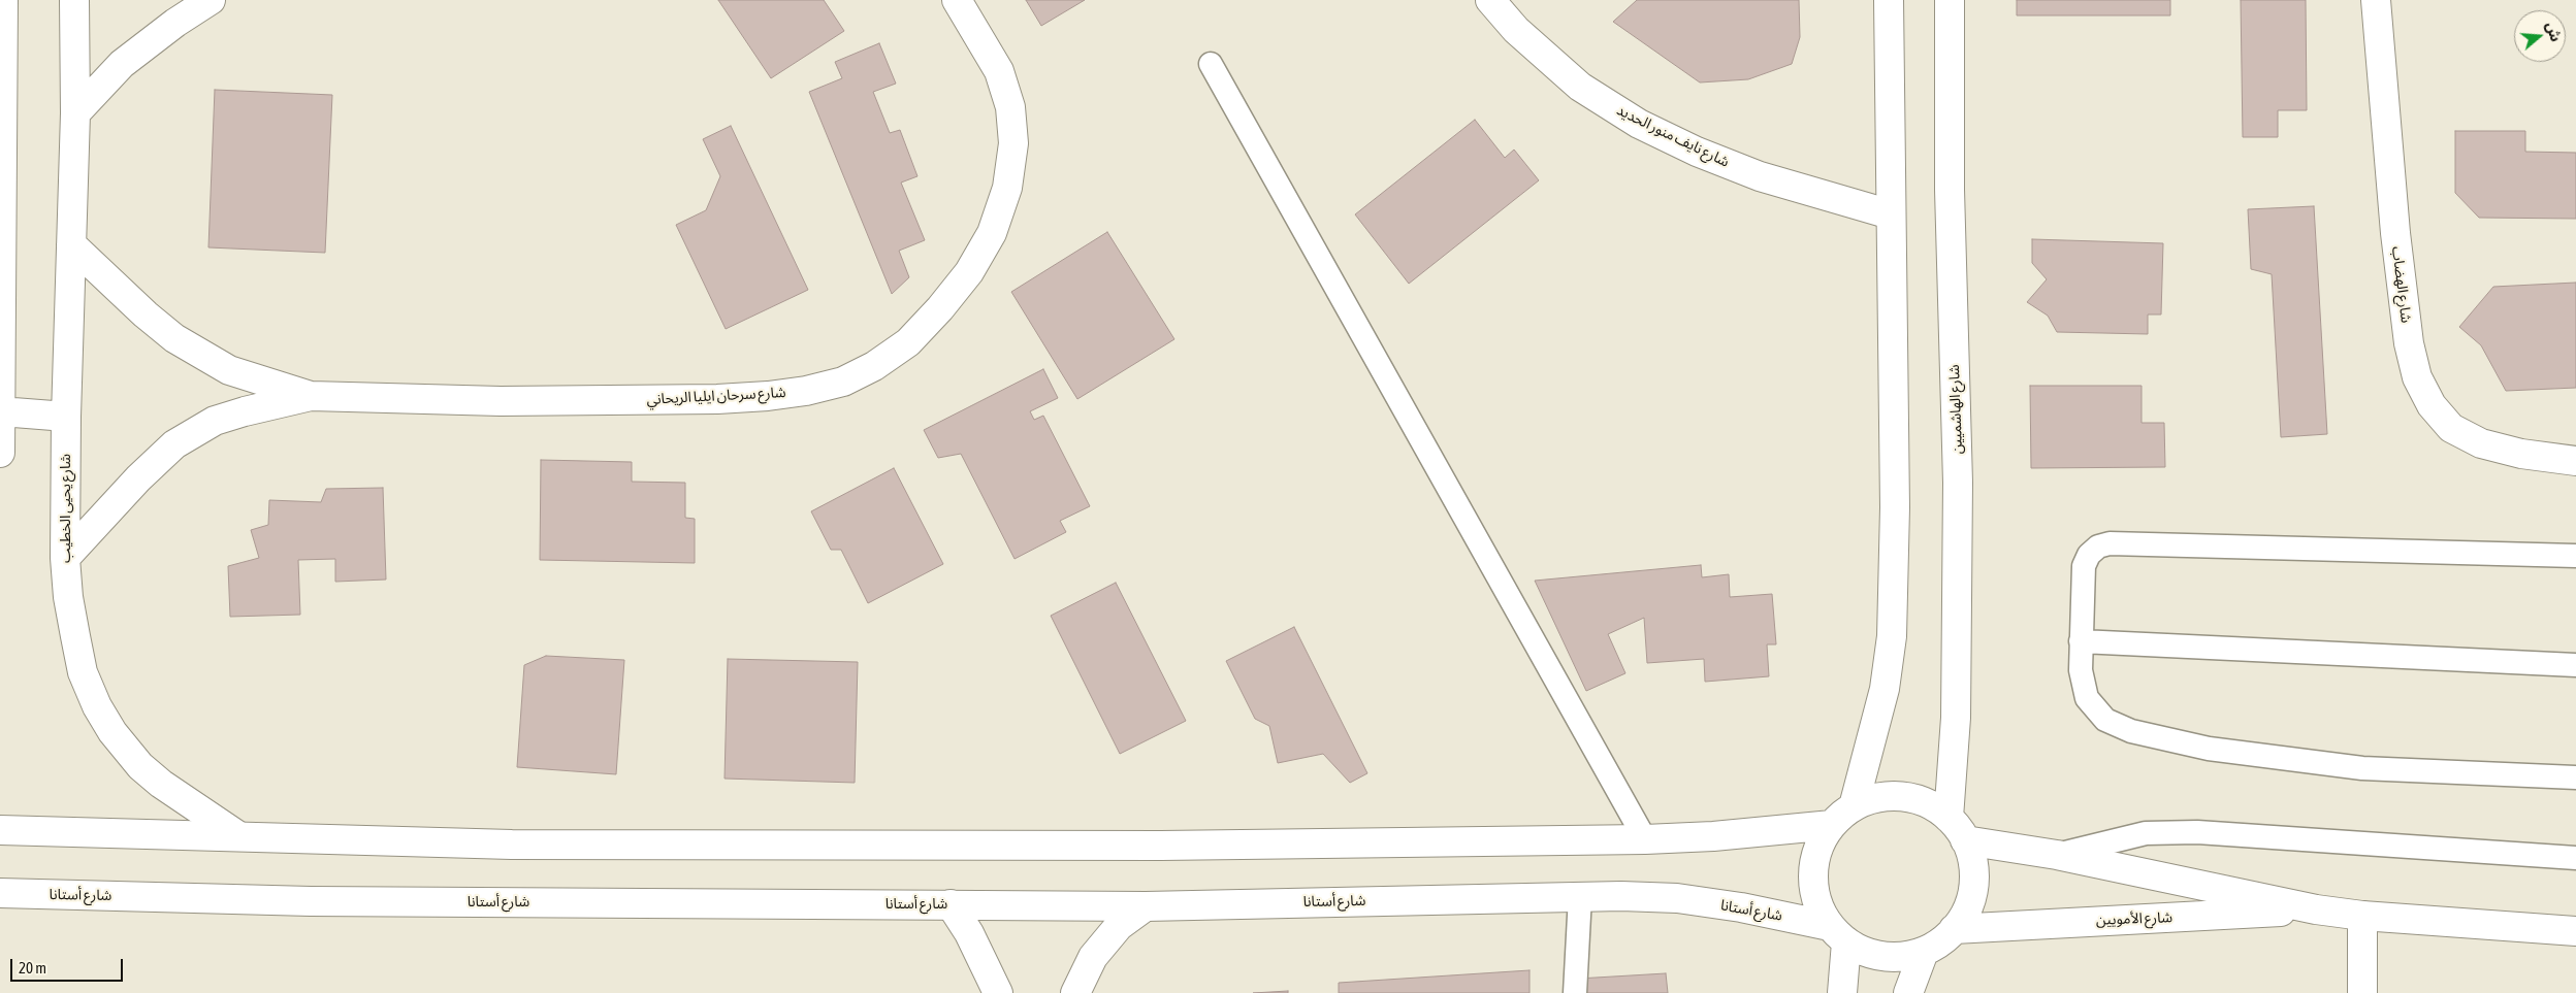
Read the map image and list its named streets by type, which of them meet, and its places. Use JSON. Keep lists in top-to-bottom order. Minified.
{"streets":{"street":["شارع نايف منور الحديد","شارع الهضاب","شارع سرحان ايليا الريحاني","شارع الهاشميين","شارع يحيى الخطيب","شارع أستانا","شارع الأمويين"]},"crossings":[["شارع سرحان ايليا الريحاني","شارع يحيى الخطيب"],["شارع الهاشميين","شارع أستانا"],["شارع الهاشميين","شارع الأمويين"],["شارع أستانا","شارع الأمويين"]],"scale_bar":"20 m","north":"right"}
